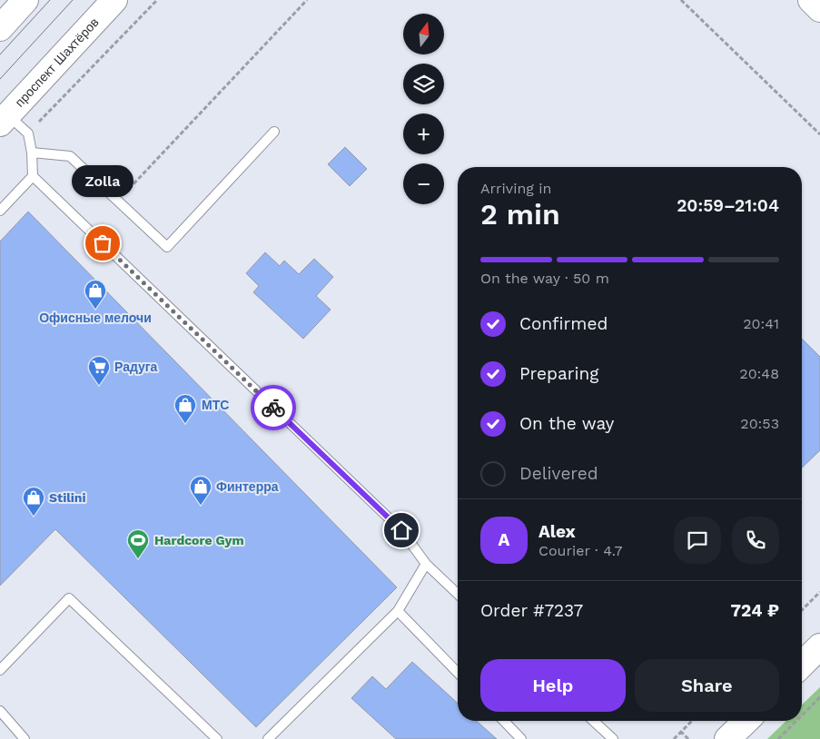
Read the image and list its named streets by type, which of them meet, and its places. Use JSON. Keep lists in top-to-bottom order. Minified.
{"streets":{"main road":["проспект Шахтёров"]},"places":{"other":["Zolla"],"shop":["Офисные мелочи","МТС","Финтерра","Stilini"],"supermarket":["Радуга"],"sports":["Hardcore Gym"]},"north":"top","page":{"map_buttons":["+","−"],"bubble":"Zolla","heading":["2 min","Arriving in","20:59–21:04"],"panel":["Alex","Courier · 4.7","Order #7237","724 ₽"],"bar":"On the way · 50 m","list":[["Confirmed","20:41"],["Preparing","20:48"],["On the way","20:53"],"Delivered"],"round":"A","buttons":["Help","Share"]}}
